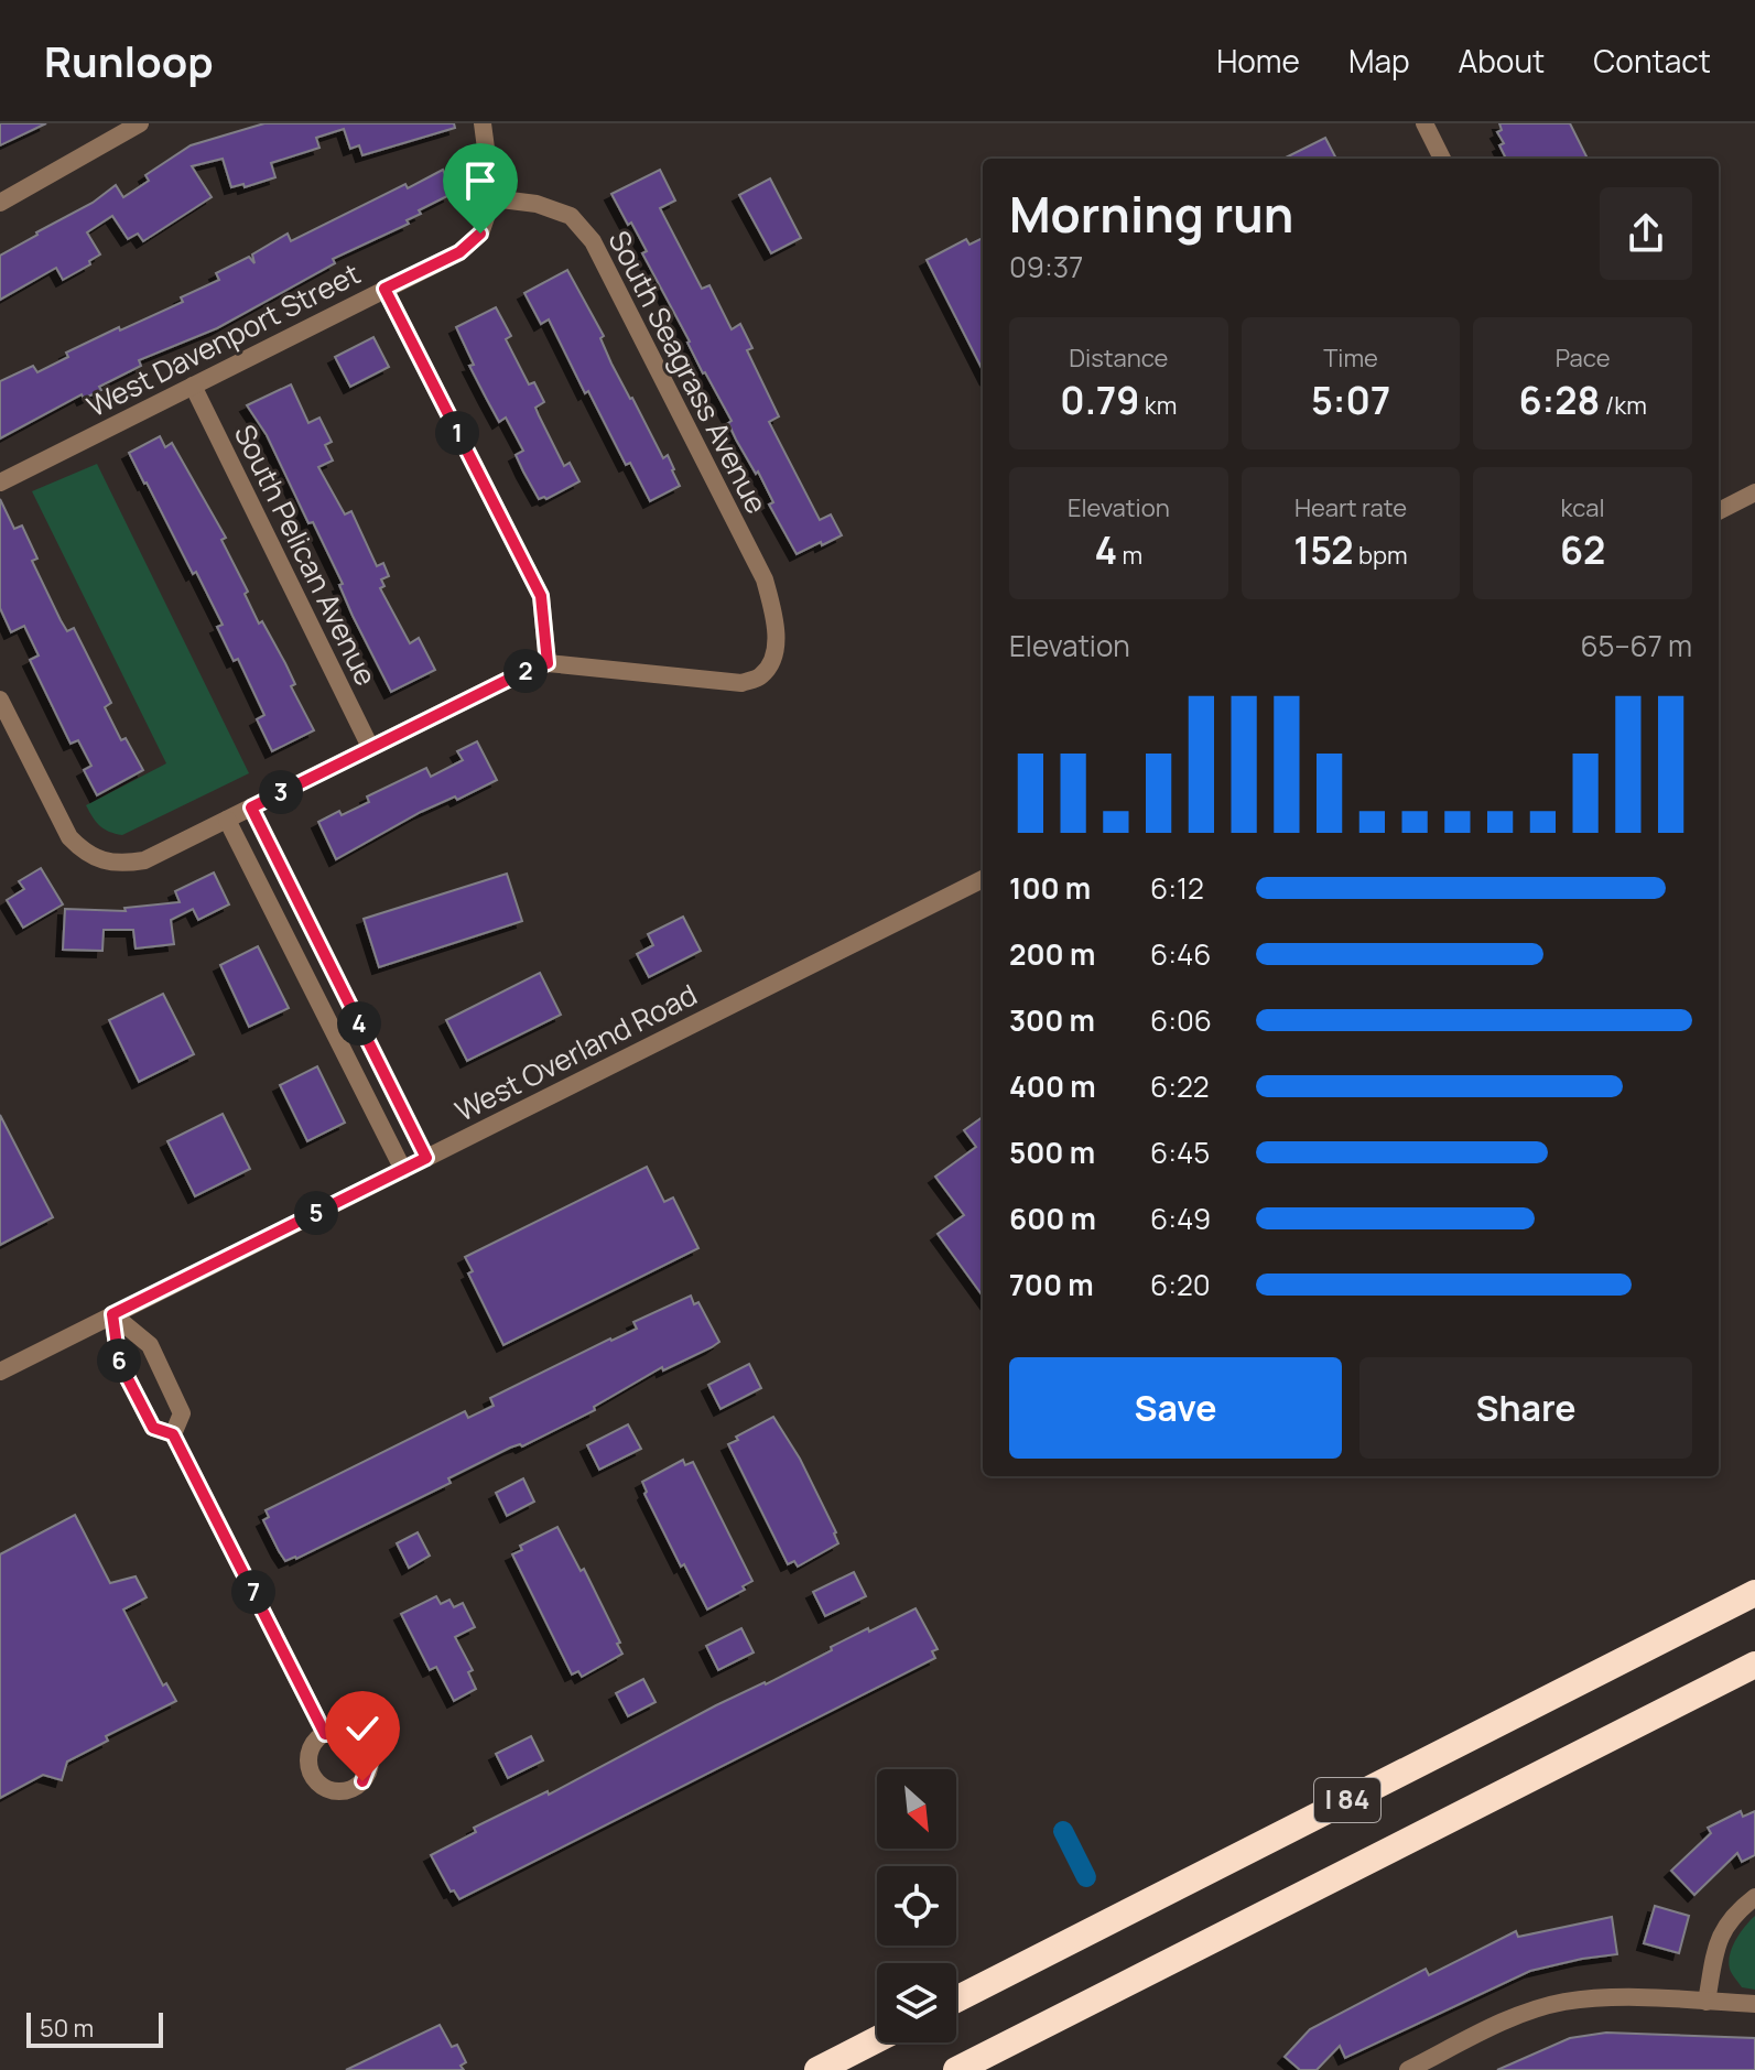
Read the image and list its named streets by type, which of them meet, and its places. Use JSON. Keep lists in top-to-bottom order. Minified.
{"streets":{"highway":["I 84"],"street":["West Davenport Street","South Seagrass Avenue","South Pelican Avenue","West Overland Road"]},"crossings":[["West Davenport Street","South Seagrass Avenue"],["West Davenport Street","South Pelican Avenue"]],"scale_bar":"50 m","north":"bottom right","page":{"header":"Runloop","nav":["Home","Map","About","Contact"],"heading":["Morning run","09:37"],"stats":[["Distance","0.79 km"],["Time","5:07"],["Pace","6:28 /km"],["Elevation","4 m"],["Heart rate","152 bpm"],["kcal","62"]],"pins":["1","2","3","4","5","6","7"],"chart":["Elevation","65–67 m"],"list":[{"name":"100 m","note":"6:12"},{"name":"200 m","note":"6:46"},{"name":"300 m","note":"6:06"},{"name":"400 m","note":"6:22"},{"name":"500 m","note":"6:45"},{"name":"600 m","note":"6:49"},{"name":"700 m","note":"6:20"}],"buttons":["Save","Share"],"scale":"50 m"}}
